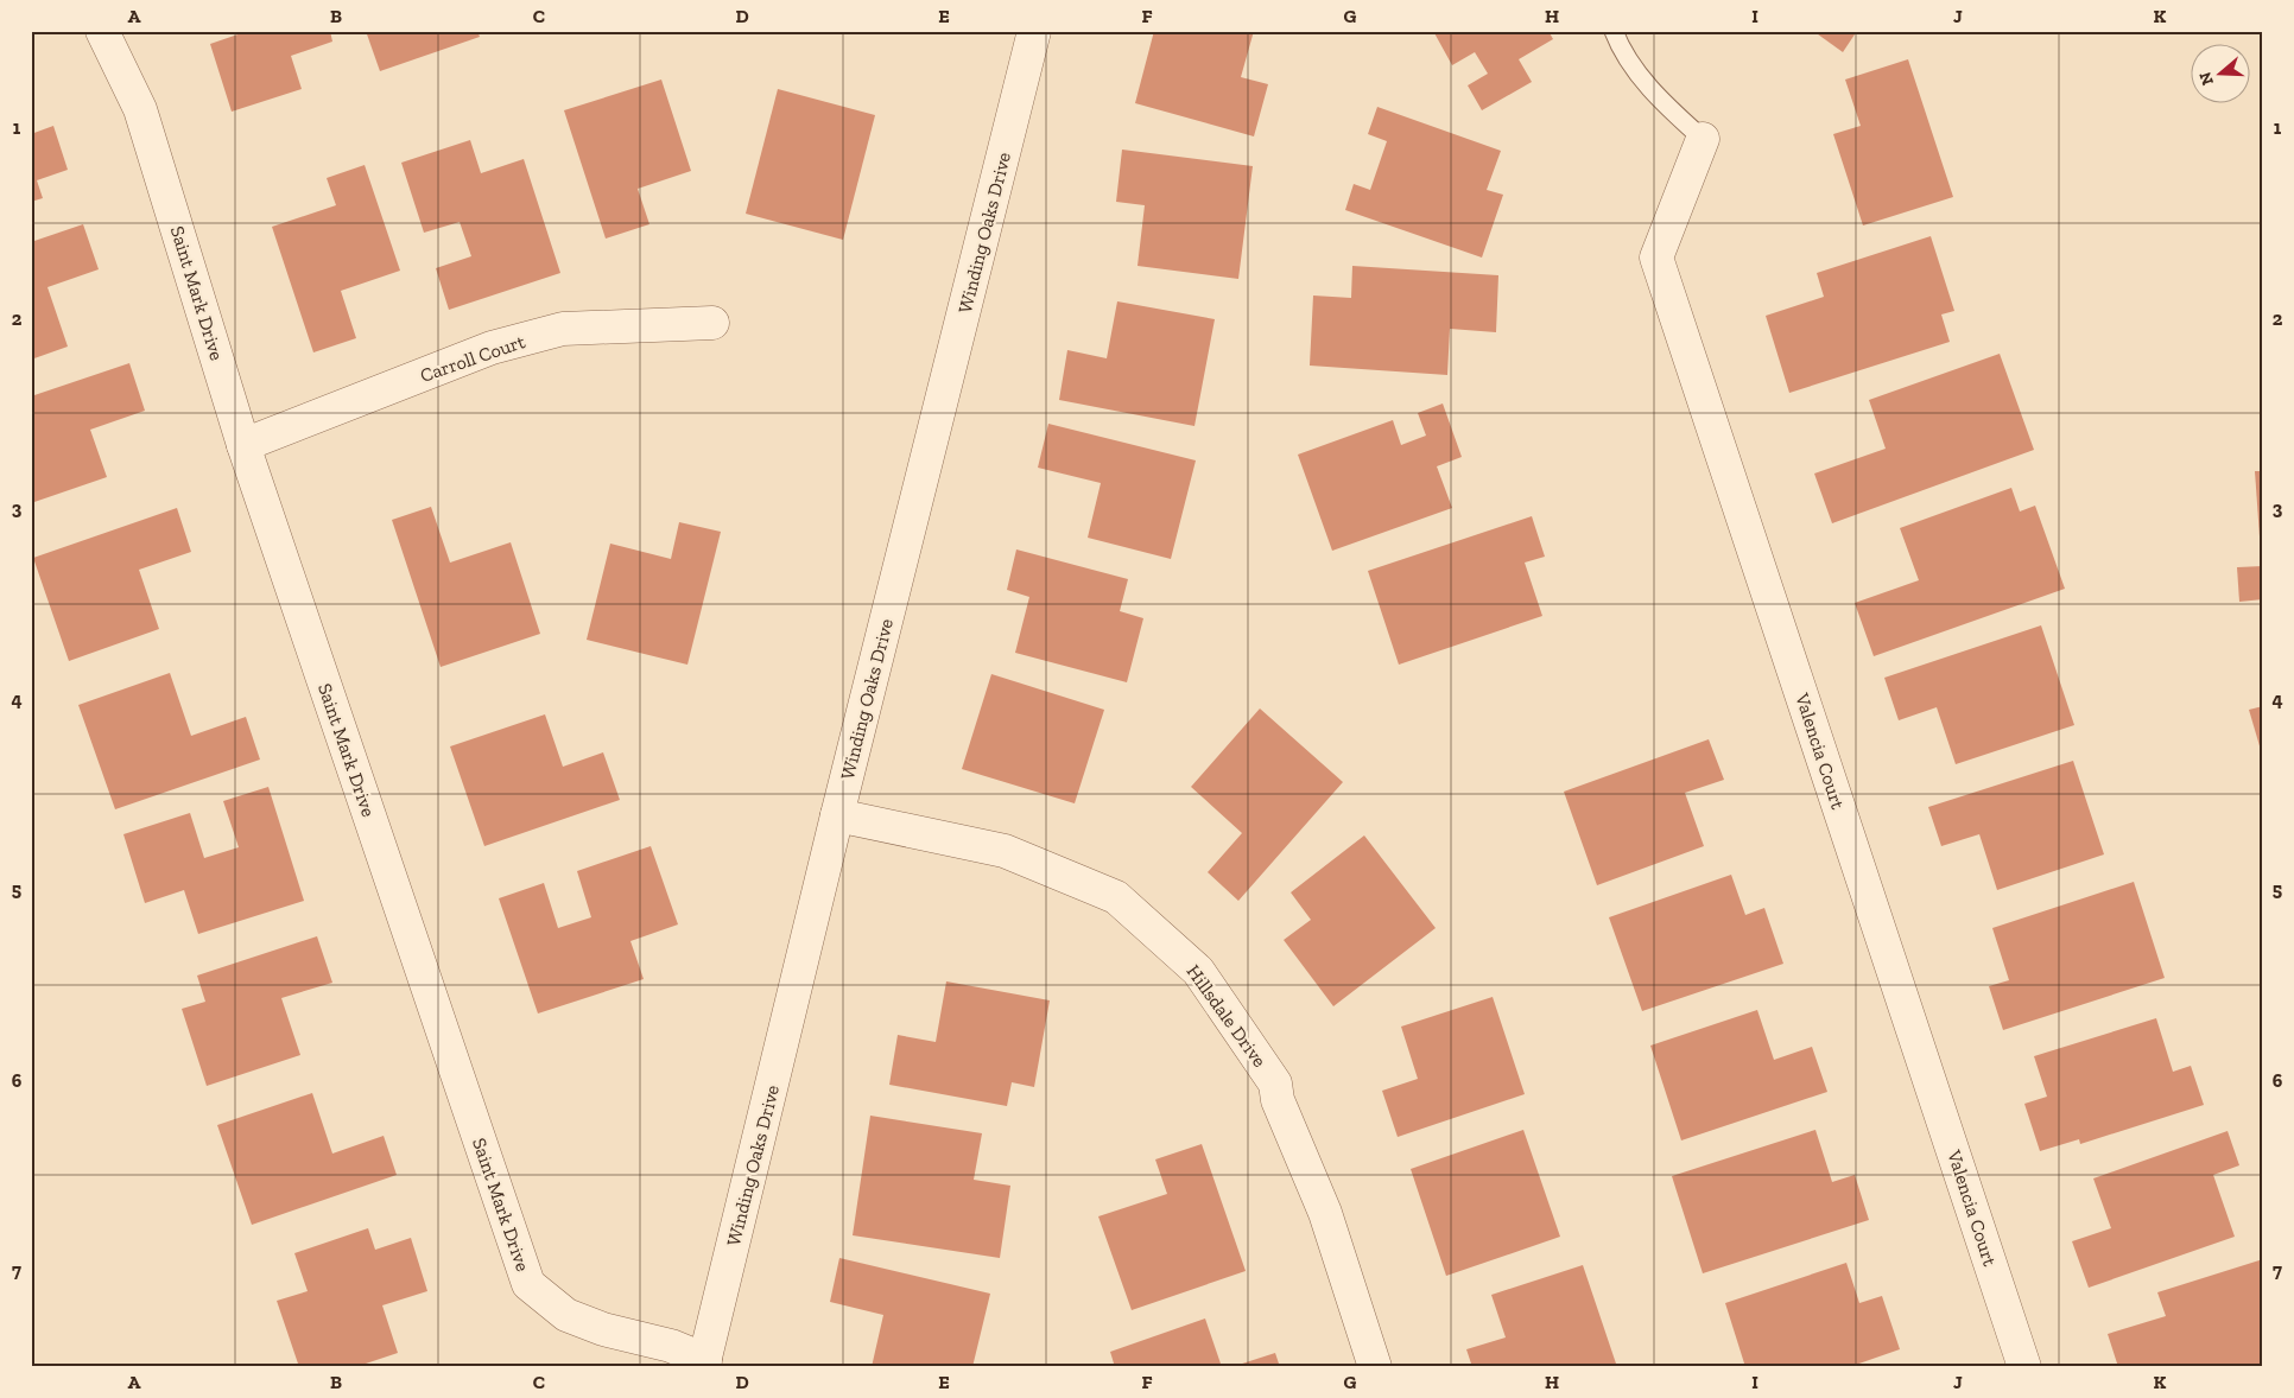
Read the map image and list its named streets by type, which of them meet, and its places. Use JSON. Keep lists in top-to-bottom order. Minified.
{"streets":{"street":["Winding Oaks Drive","Saint Mark Drive","Carroll Court","Valencia Court","Hillsdale Drive"]},"crossings":[["Winding Oaks Drive","Saint Mark Drive"],["Winding Oaks Drive","Hillsdale Drive"],["Saint Mark Drive","Carroll Court"]],"north":"left","grid":{"columns":["A","B","C","D","E","F","G","H","I","J","K"],"rows":["1","2","3","4","5","6","7"]}}
